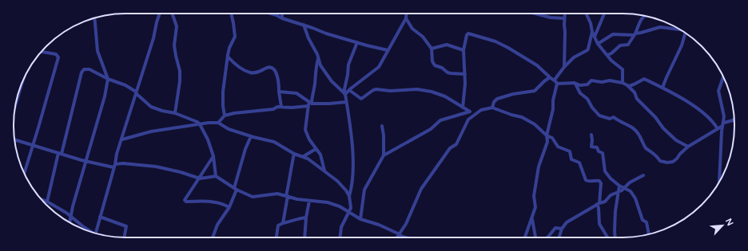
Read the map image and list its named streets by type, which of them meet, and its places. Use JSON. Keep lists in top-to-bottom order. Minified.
{"north":"top right"}
